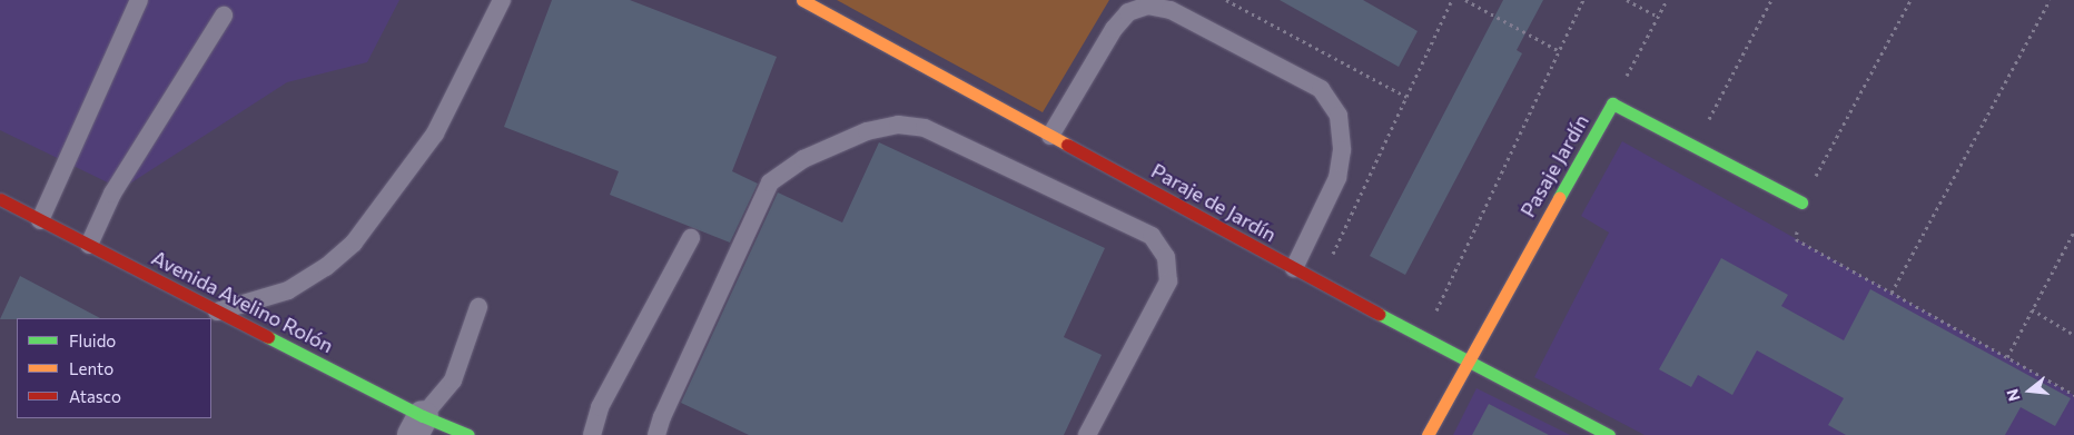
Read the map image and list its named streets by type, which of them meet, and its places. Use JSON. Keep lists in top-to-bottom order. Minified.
{"streets":{"street":["Pasaje Jardín","Paraje de Jardín","Avenida Avelino Rolón"]},"crossings":[["Pasaje Jardín","Paraje de Jardín"]],"legend":["Fluido","Lento","Atasco"],"north":"left"}
